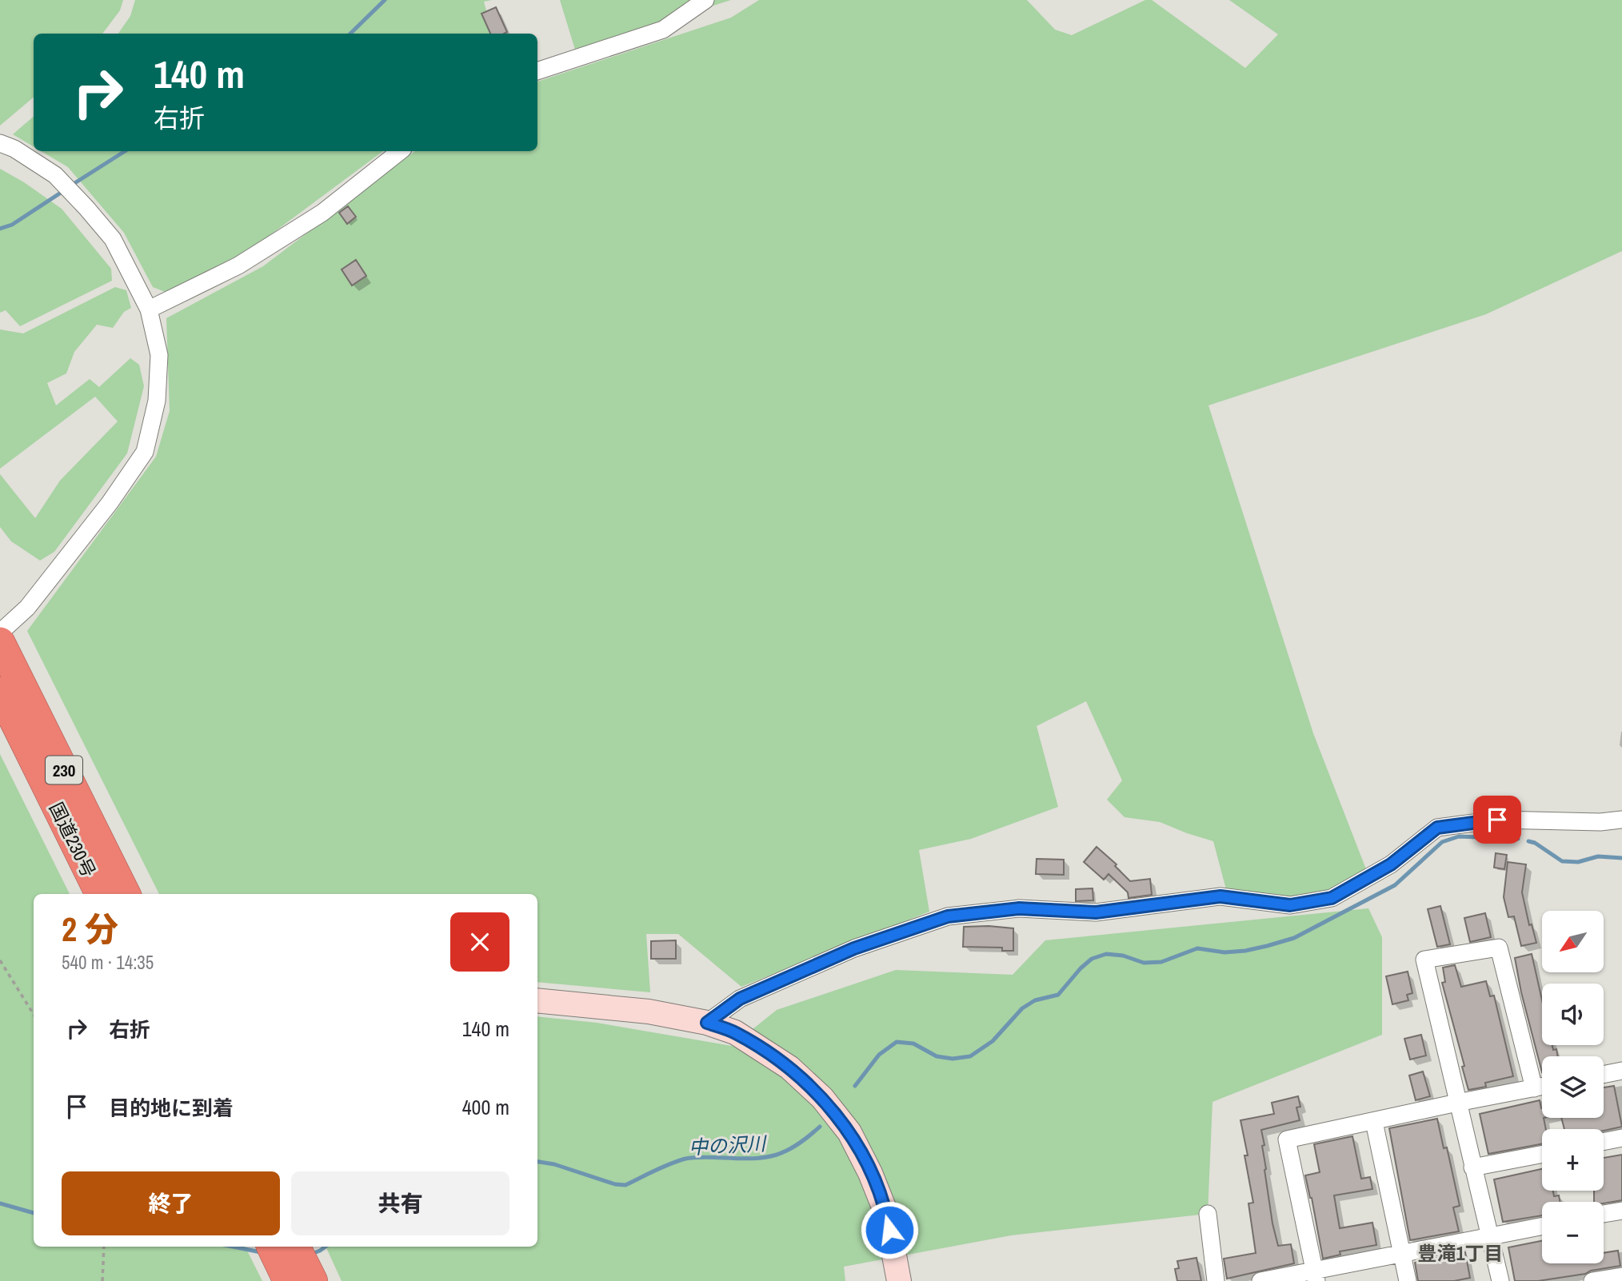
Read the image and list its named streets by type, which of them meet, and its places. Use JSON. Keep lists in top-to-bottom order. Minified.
{"streets":{"highway":["230","国道230号"]},"districts":["豊滝1丁目"],"water":["中の沢川"],"north":"bottom left","page":{"turn":["140 m","右折"],"heading":["2 分","540 m · 14:35"],"map_buttons":["+","−"],"list":[{"name":"右折","value":"140 m"},{"name":"目的地に到着","value":"400 m"}],"buttons":["終了","共有"]}}
